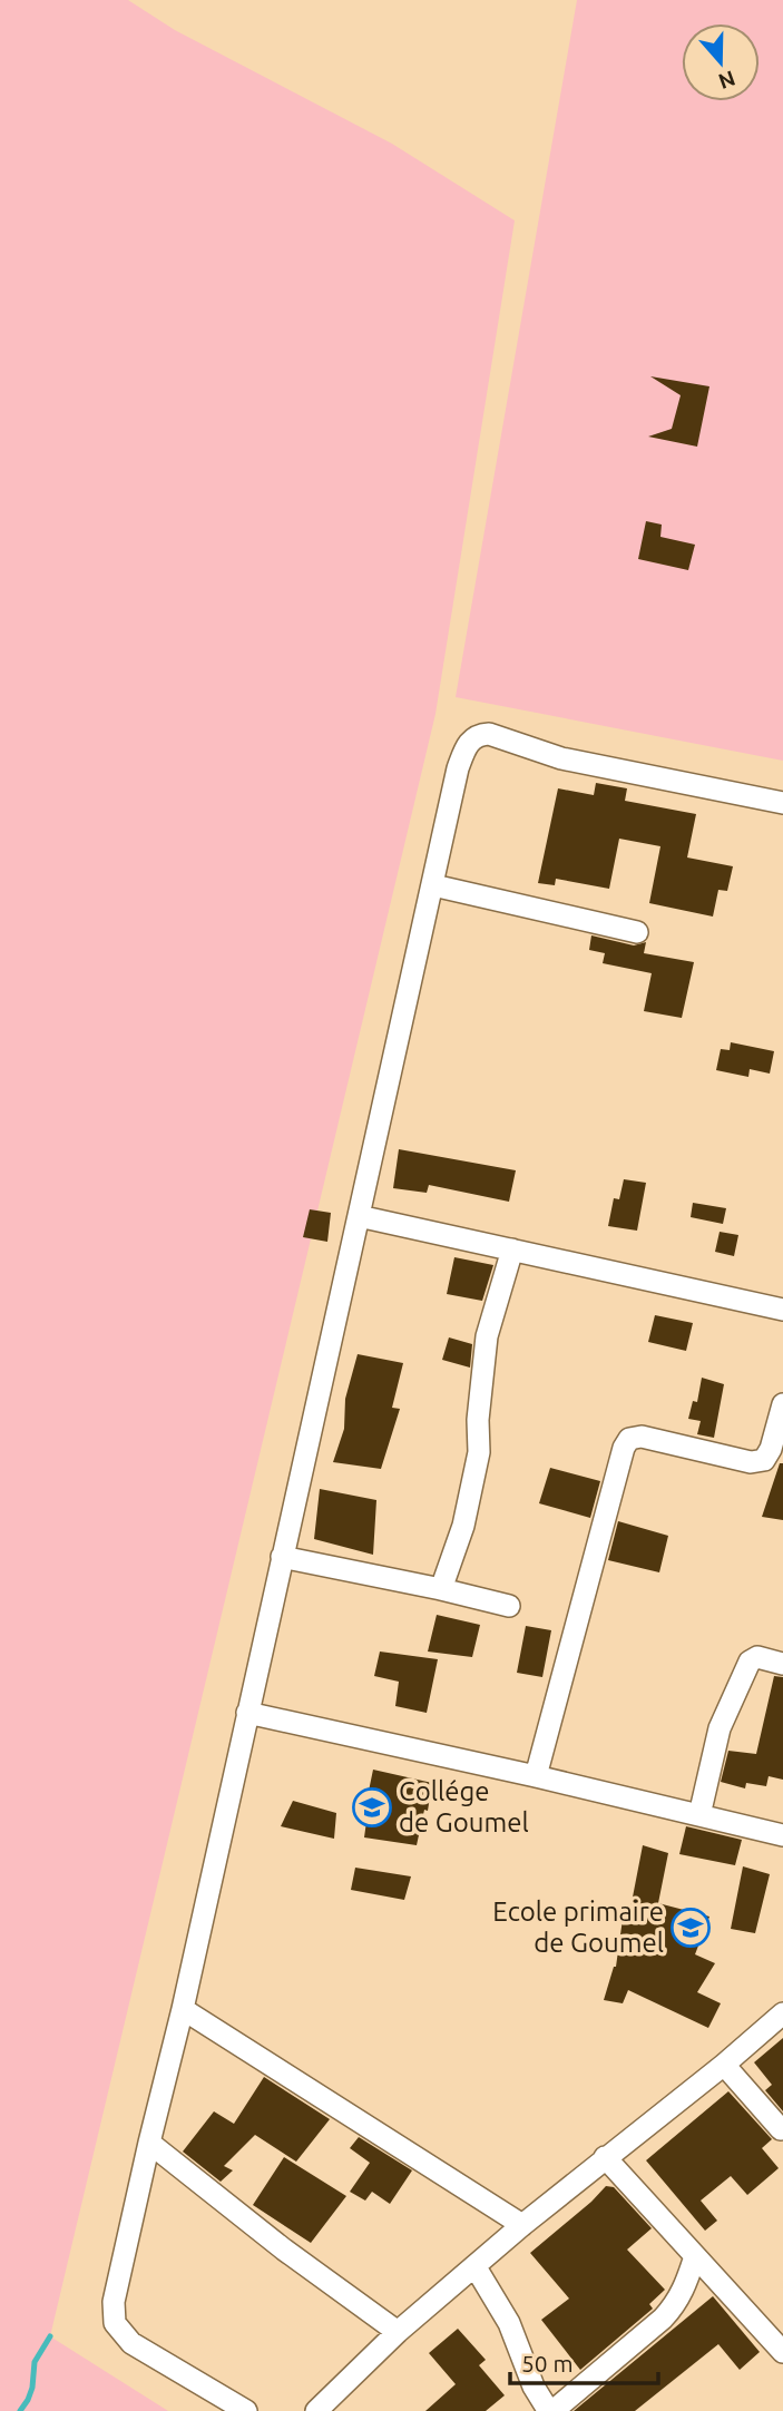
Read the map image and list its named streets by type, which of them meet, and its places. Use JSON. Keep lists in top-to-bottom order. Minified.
{"places":{"school or university":["Collége de Goumel","Ecole primaire de Goumel"]},"scale_bar":"50 m","north":"bottom"}
